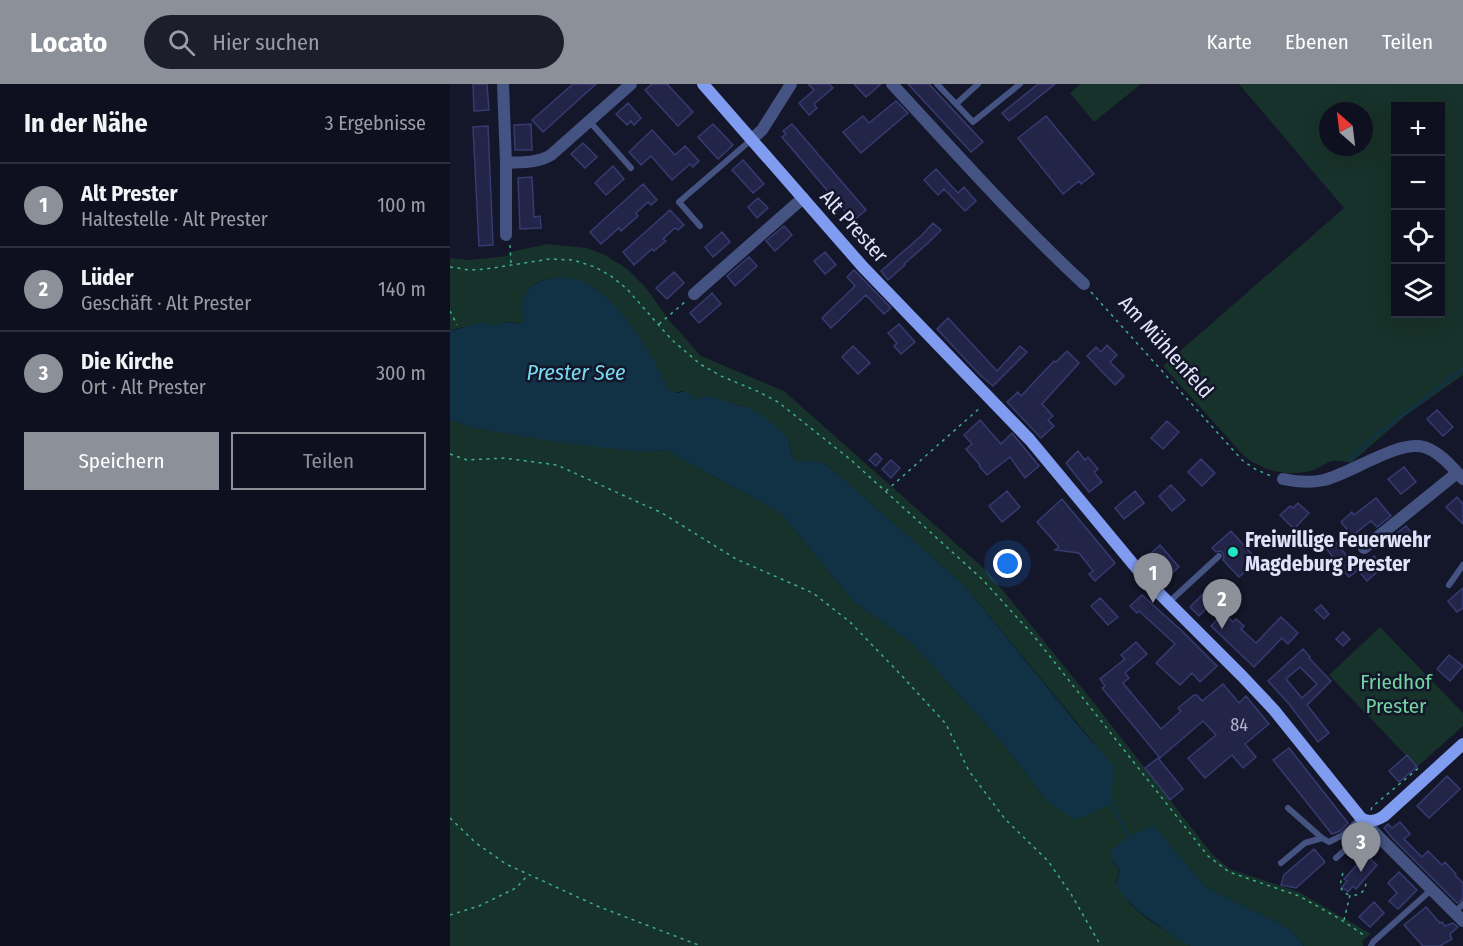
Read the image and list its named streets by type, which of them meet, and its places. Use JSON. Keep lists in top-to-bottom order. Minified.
{"streets":{"main road":["Alt Prester"],"path":["Am Mühlenfeld"]},"water":["Prester See"],"parks":["Friedhof Prester"],"places":["Freiwillige Feuerwehr Magdeburg Prester"],"house_numbers":["84"],"north":"top left","page":{"header":"Locato","search":"Hier suchen","nav":["Karte","Ebenen","Teilen"],"heading":["In der Nähe","3 Ergebnisse"],"map_buttons":["+","−"],"list":[{"mark":"1","name":"Alt Prester","note":"Haltestelle · Alt Prester","value":"100 m"},{"mark":"2","name":"Lüder","note":"Geschäft · Alt Prester","value":"140 m"},{"mark":"3","name":"Die Kirche","note":"Ort · Alt Prester","value":"300 m"}],"buttons":["Speichern","Teilen"],"pins":["1","2","3"]}}
